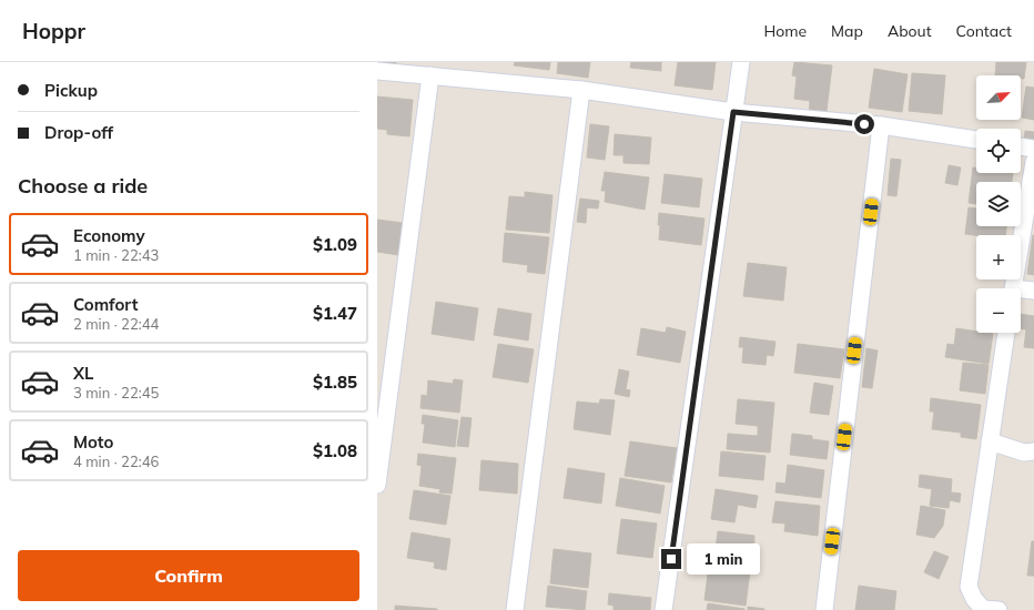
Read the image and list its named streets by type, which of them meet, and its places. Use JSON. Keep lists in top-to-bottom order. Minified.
{"north":"top right","page":{"header":"Hoppr","nav":["Home","Map","About","Contact"],"banner":["Pickup","Drop-off"],"map_buttons":["+","−"],"heading":"Choose a ride","list":[{"name":"Economy","note":"1 min · 22:43","value":"$1.09"},{"name":"Comfort","note":"2 min · 22:44","value":"$1.47"},{"name":"XL","note":"3 min · 22:45","value":"$1.85"},{"name":"Moto","note":"4 min · 22:46","value":"$1.08"}],"buttons":"Confirm","bubble":"1 min"}}
